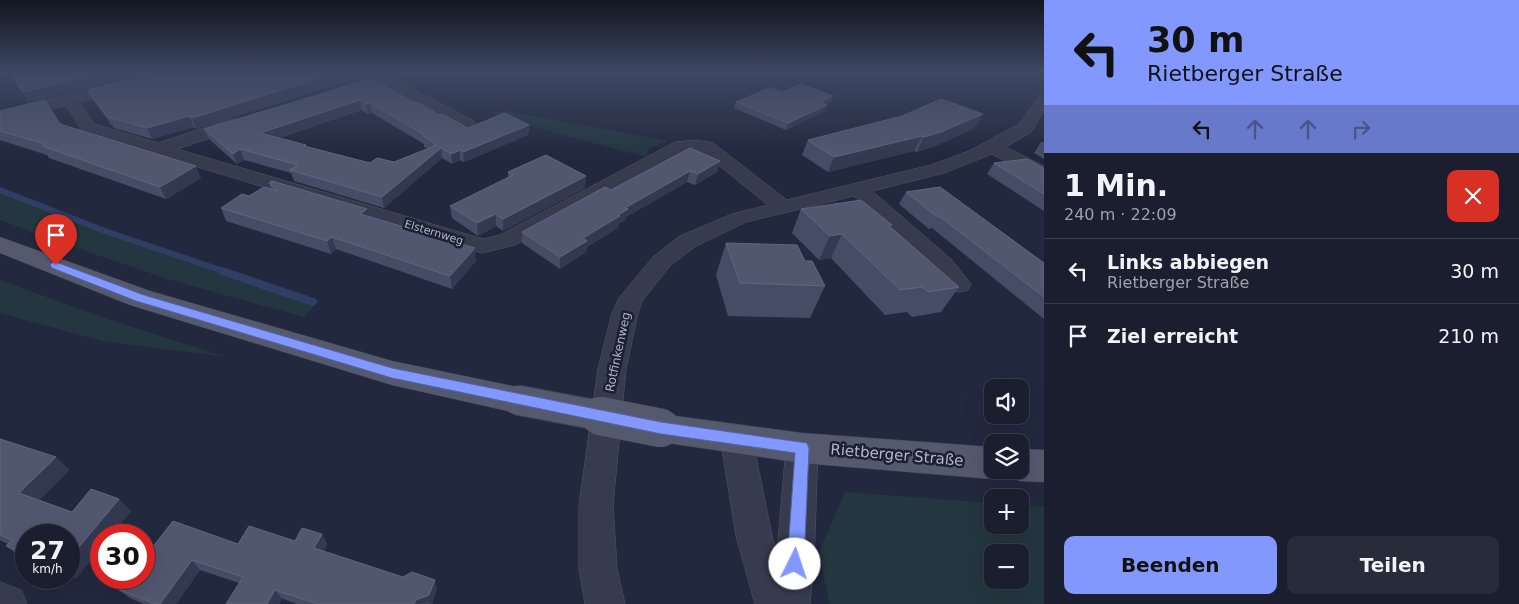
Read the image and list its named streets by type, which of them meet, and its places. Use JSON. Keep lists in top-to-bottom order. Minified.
{"streets":{"main road":["Rietberger Straße"],"street":["Elsternweg","Rotfinkenweg"]},"crossings":[["Elsternweg","Rotfinkenweg"]],"page":{"turn":["30 m","Rietberger Straße"],"heading":["1 Min.","240 m · 22:09"],"list":[{"name":"Links abbiegen","note":"Rietberger Straße","value":"30 m"},{"name":"Ziel erreicht","value":"210 m"}],"map_buttons":["+","−"],"speed":"27 km/h","limit":"30","buttons":["Beenden","Teilen"]}}
